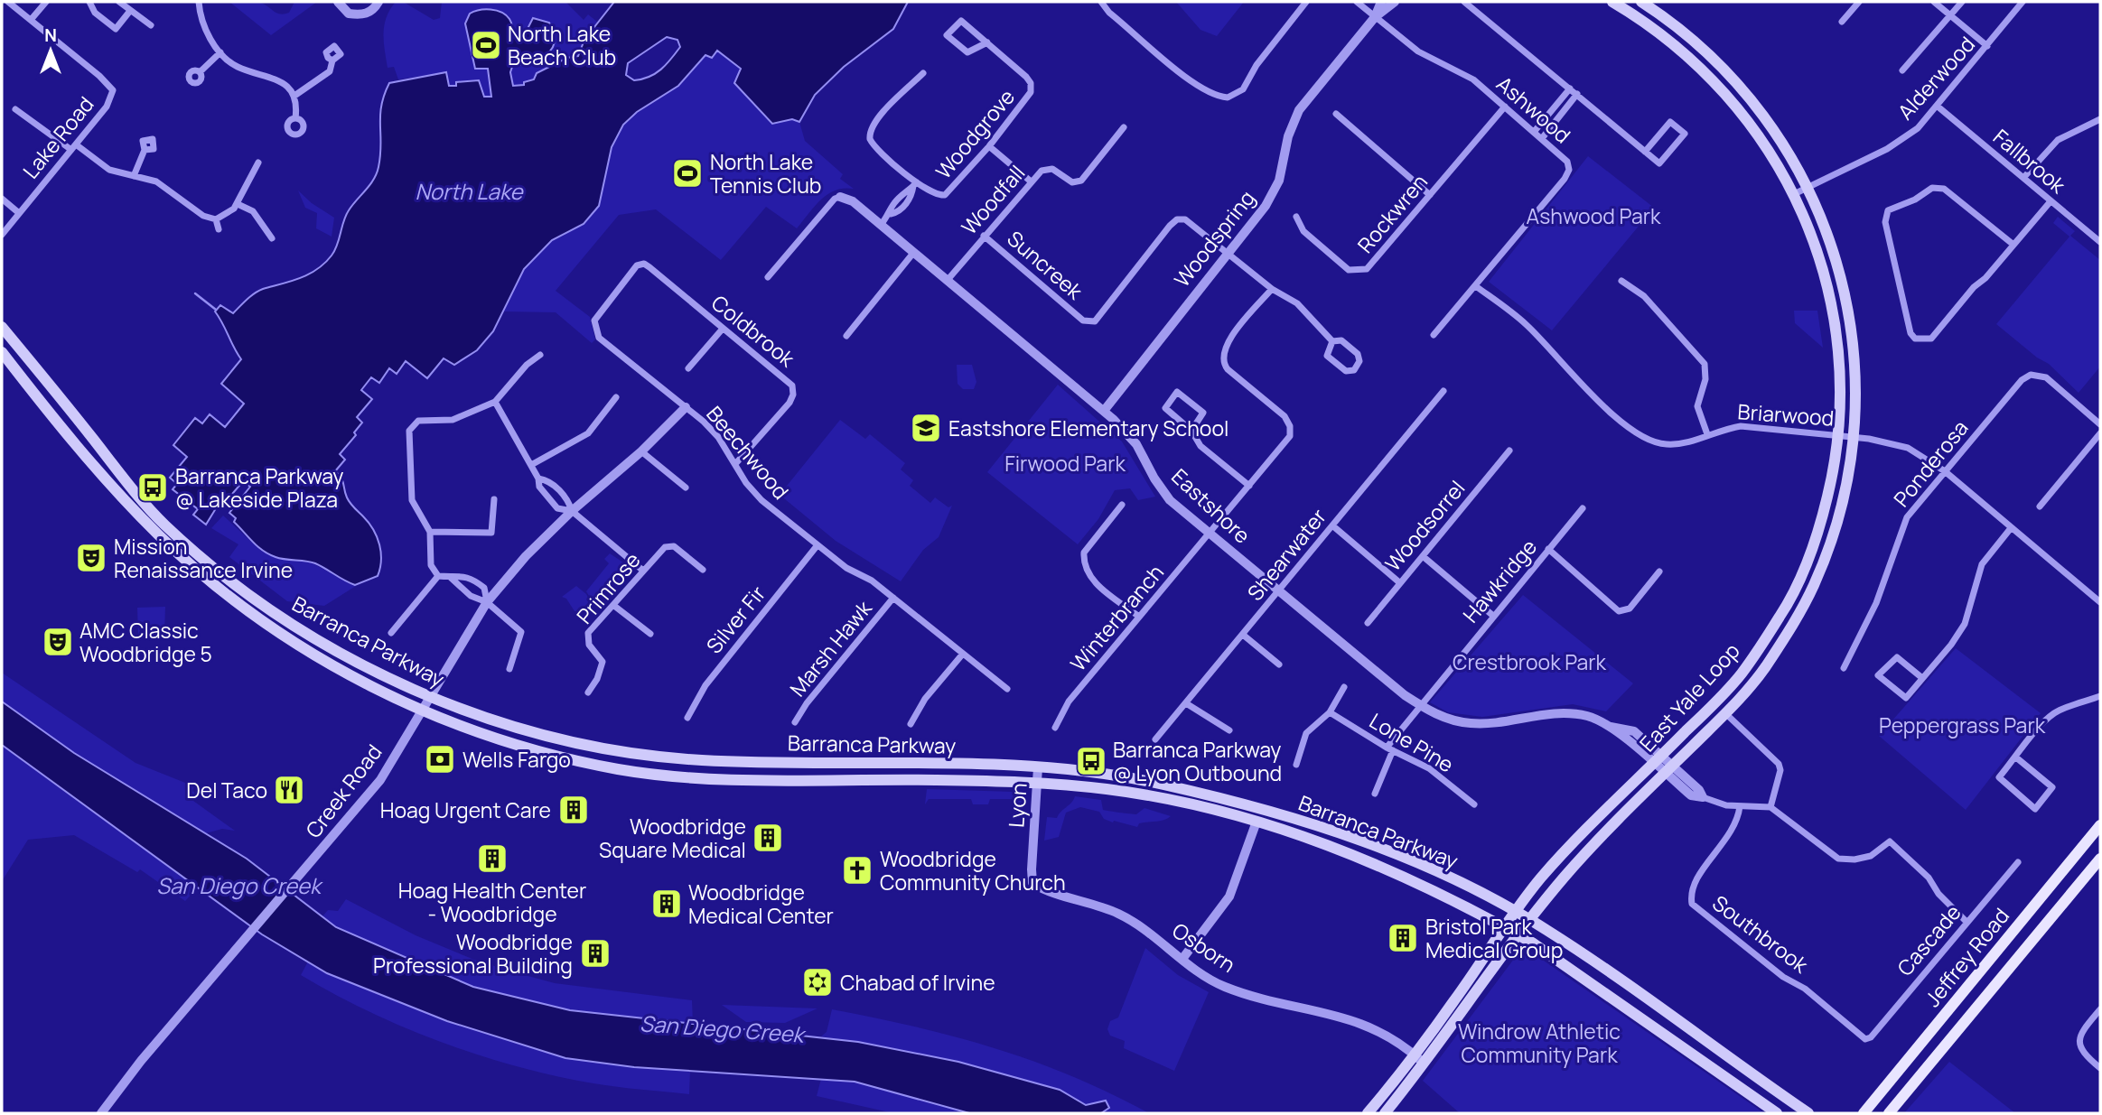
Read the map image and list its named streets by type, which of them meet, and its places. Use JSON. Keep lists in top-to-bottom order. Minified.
{"streets":{"main road":["Barranca Parkway","East Yale Loop","Jeffrey Road"],"street":["Alderwood","Ashwood","Woodgrove","Lake Road","Fallbrook","Woodfall","Rockwren","Woodspring","Suncreek","Coldbrook","Briarwood","Beechwood","Ponderosa","Eastshore","Woodsorrel","Shearwater","Hawkridge","Primrose","Winterbranch","Silver Fir","Marsh Hawk","Lone Pine","Creek Road","Lyon","Southbrook","Cascade","Osborn"]},"crossings":[["Alderwood","Fallbrook"],["Alderwood","East Yale Loop"],["Ashwood","Rockwren"],["Ashwood","Woodspring"],["Ashwood","Briarwood"],["Woodfall","Suncreek"],["Woodfall","Eastshore"],["Woodspring","Suncreek"],["Woodspring","Eastshore"],["Coldbrook","Beechwood"],["Briarwood","Ponderosa"],["Briarwood","East Yale Loop"],["Beechwood","Silver Fir"],["Beechwood","Marsh Hawk"],["Beechwood","Creek Road"],["Eastshore","Shearwater"],["Eastshore","Hawkridge"],["Eastshore","Winterbranch"],["Eastshore","East Yale Loop"],["Eastshore","Southbrook"],["Hawkridge","Lone Pine"],["Barranca Parkway","East Yale Loop"],["Barranca Parkway","Creek Road"],["Barranca Parkway","Lyon"],["East Yale Loop","Osborn"],["Lyon","Osborn"],["Southbrook","Cascade"]],"water":["North Lake","San Diego Creek"],"parks":["Ashwood Park","Firwood Park","Crestbrook Park","Peppergrass Park","Windrow Athletic Community Park"],"places":{"sports":["North Lake Beach Club","North Lake Tennis Club"],"school or university":["Eastshore Elementary School"],"bus stop":["Barranca Parkway @ Lakeside Plaza","Barranca Parkway @ Lyon Outbound"],"theatre":["Mission Renaissance Irvine","AMC Classic Woodbridge 5"],"bank":["Wells Fargo"],"restaurant":["Del Taco"],"building":["Hoag Urgent Care","Woodbridge Square Medical","Hoag Health Center - Woodbridge","Woodbridge Medical Center","Bristol Park Medical Group","Woodbridge Professional Building"],"church":["Woodbridge Community Church"],"synagogue":["Chabad of Irvine"]},"north":"top"}
